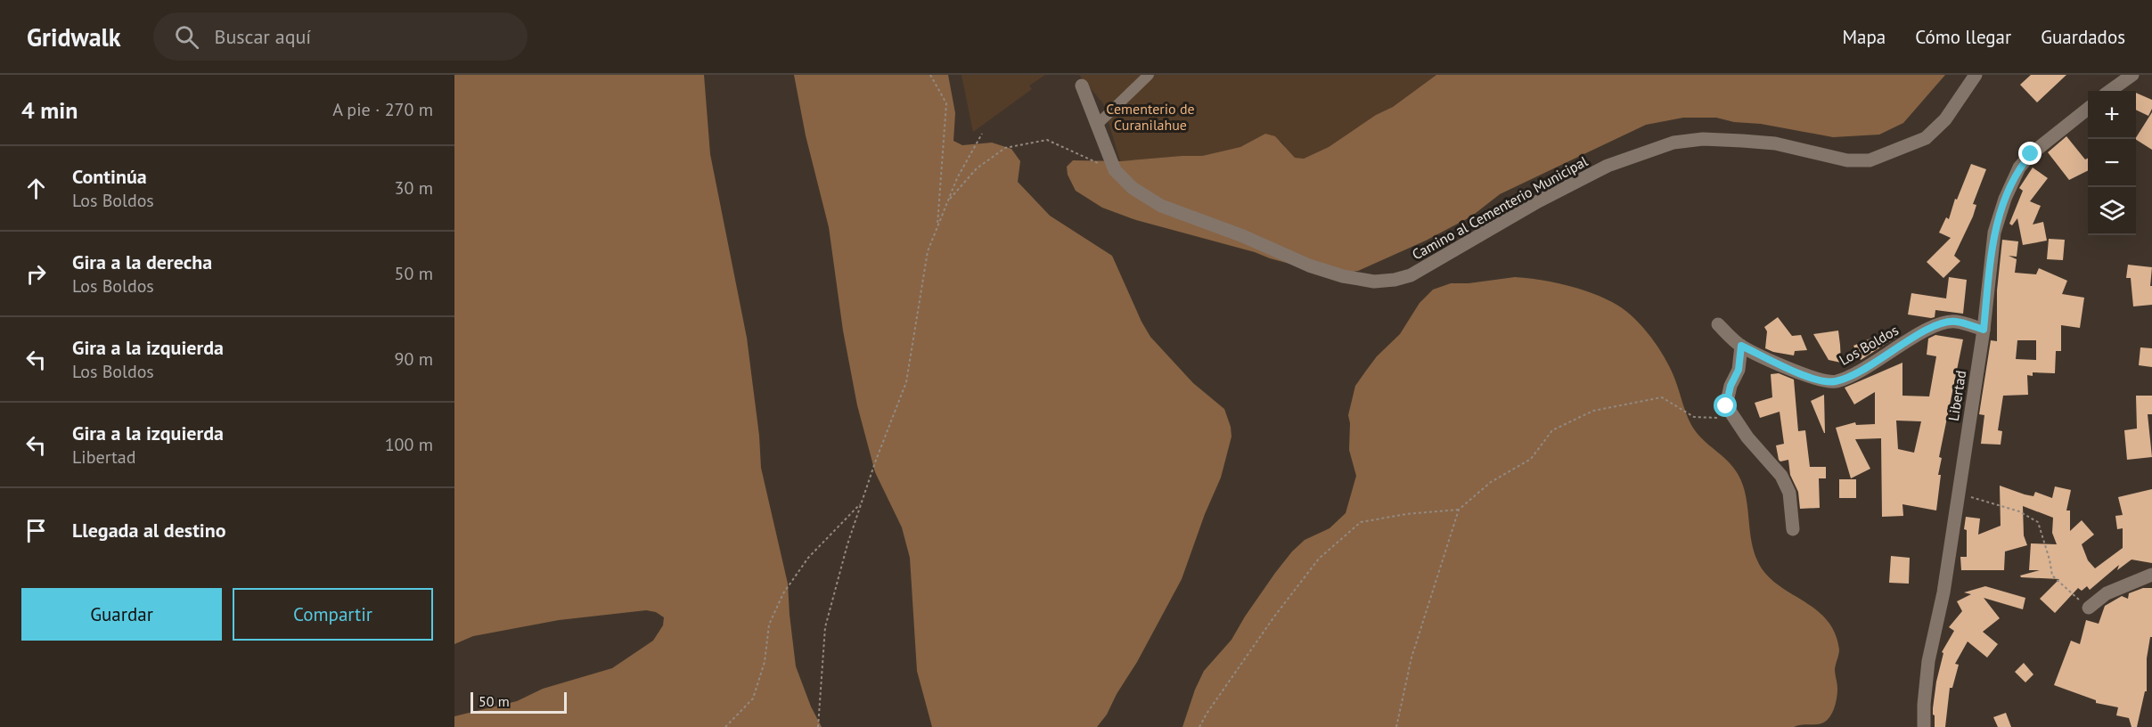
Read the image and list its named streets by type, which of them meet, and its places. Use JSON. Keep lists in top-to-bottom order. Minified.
{"streets":{"street":["Camino al Cementerio Municipal","Los Boldos","Libertad"]},"crossings":[["Los Boldos","Libertad"]],"parks":["Cementerio de Curanilahue"],"scale_bar":"50 m","page":{"header":"Gridwalk","search":"Buscar aquí","nav":["Mapa","Cómo llegar","Guardados"],"heading":["4 min","A pie · 270 m"],"map_buttons":["+","−"],"list":[["Continúa","Los Boldos","30 m"],["Gira a la derecha","Los Boldos","50 m"],["Gira a la izquierda","Los Boldos","90 m"],["Gira a la izquierda","Libertad","100 m"],"Llegada al destino"],"buttons":["Guardar","Compartir"],"scale":"50 m"}}
